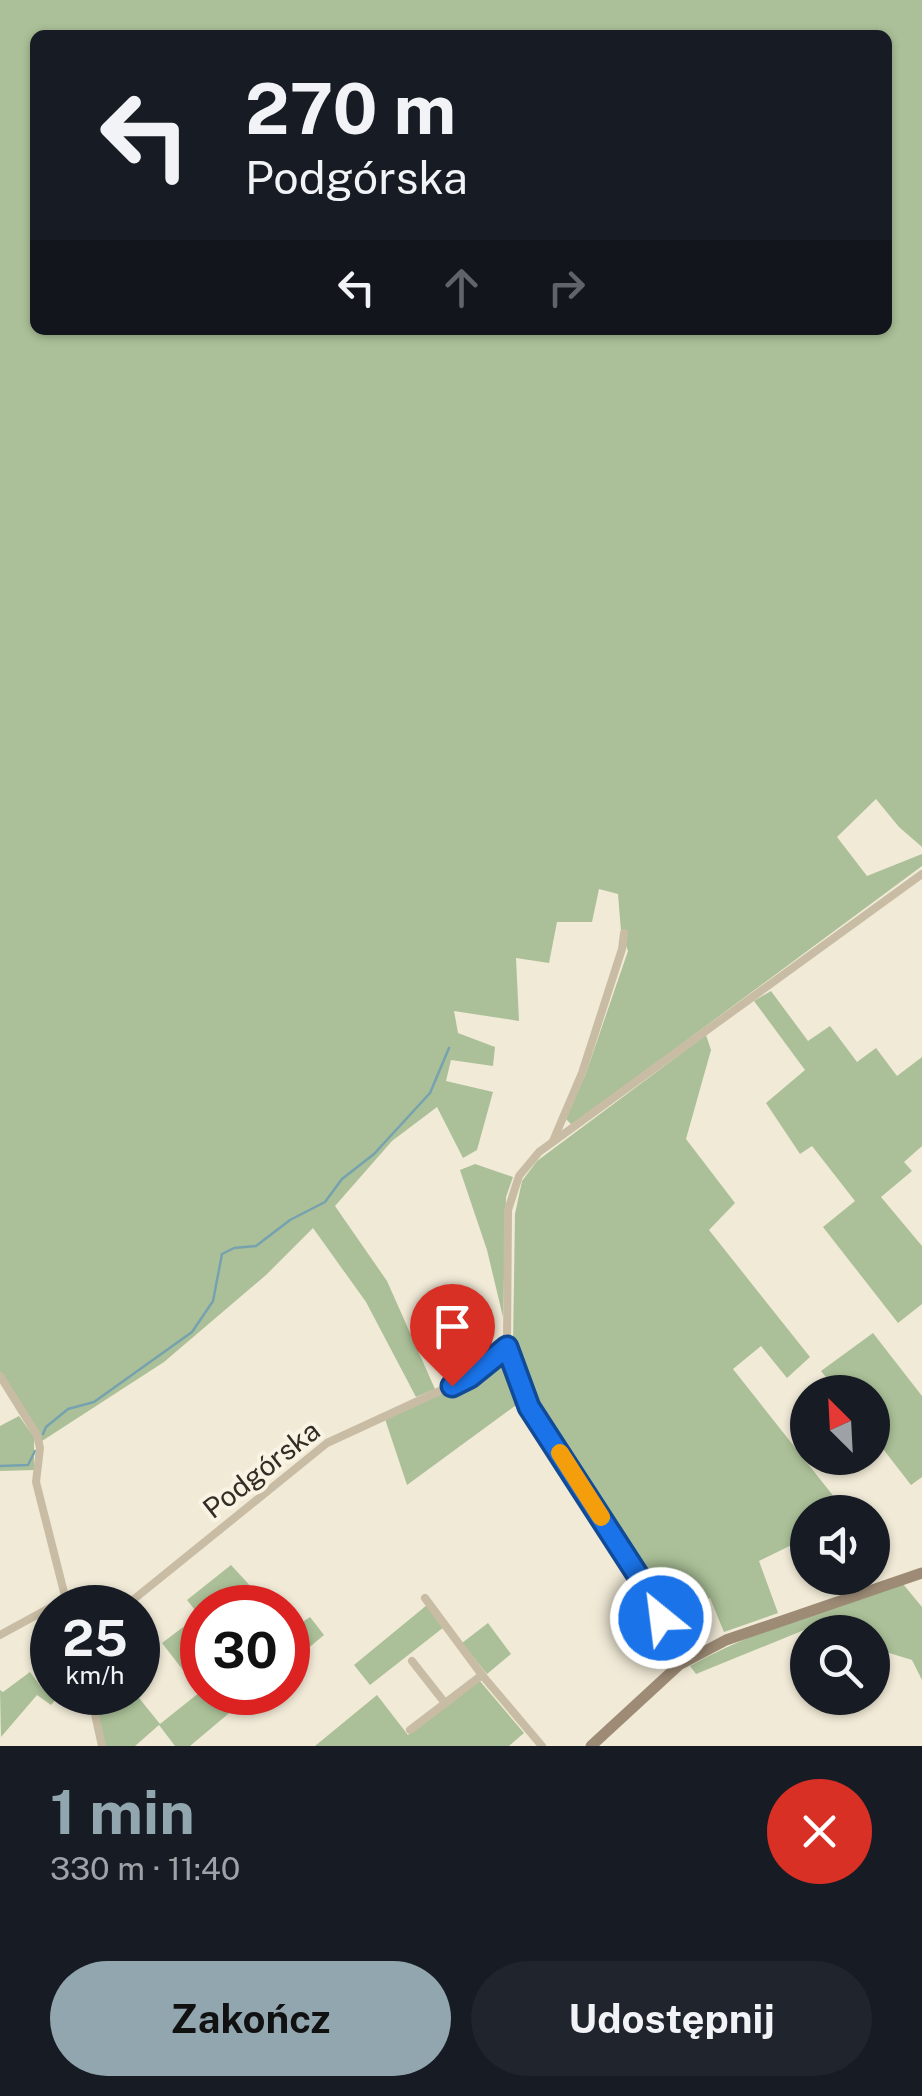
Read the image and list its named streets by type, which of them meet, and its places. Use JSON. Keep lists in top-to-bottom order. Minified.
{"streets":{"street":["Podgórska"]},"north":"top left","page":{"turn":["270 m","Podgórska"],"speed":"25 km/h","limit":"30","heading":["1 min","330 m · 11:40"],"buttons":["Zakończ","Udostępnij"]}}
